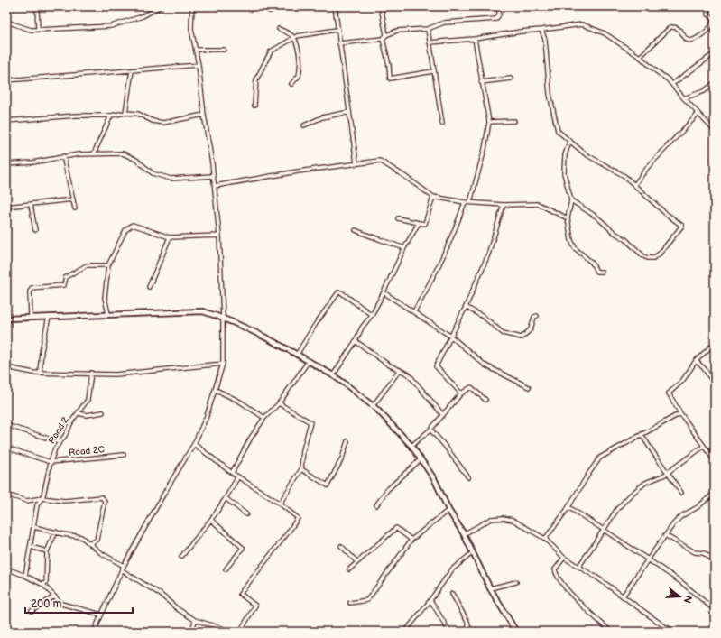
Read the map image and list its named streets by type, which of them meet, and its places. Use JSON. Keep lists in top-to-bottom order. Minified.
{"streets":{"street":["Road 2","Road 2C"]},"crossings":[["Road 2","Road 2C"]],"scale_bar":"200 m","north":"right"}
